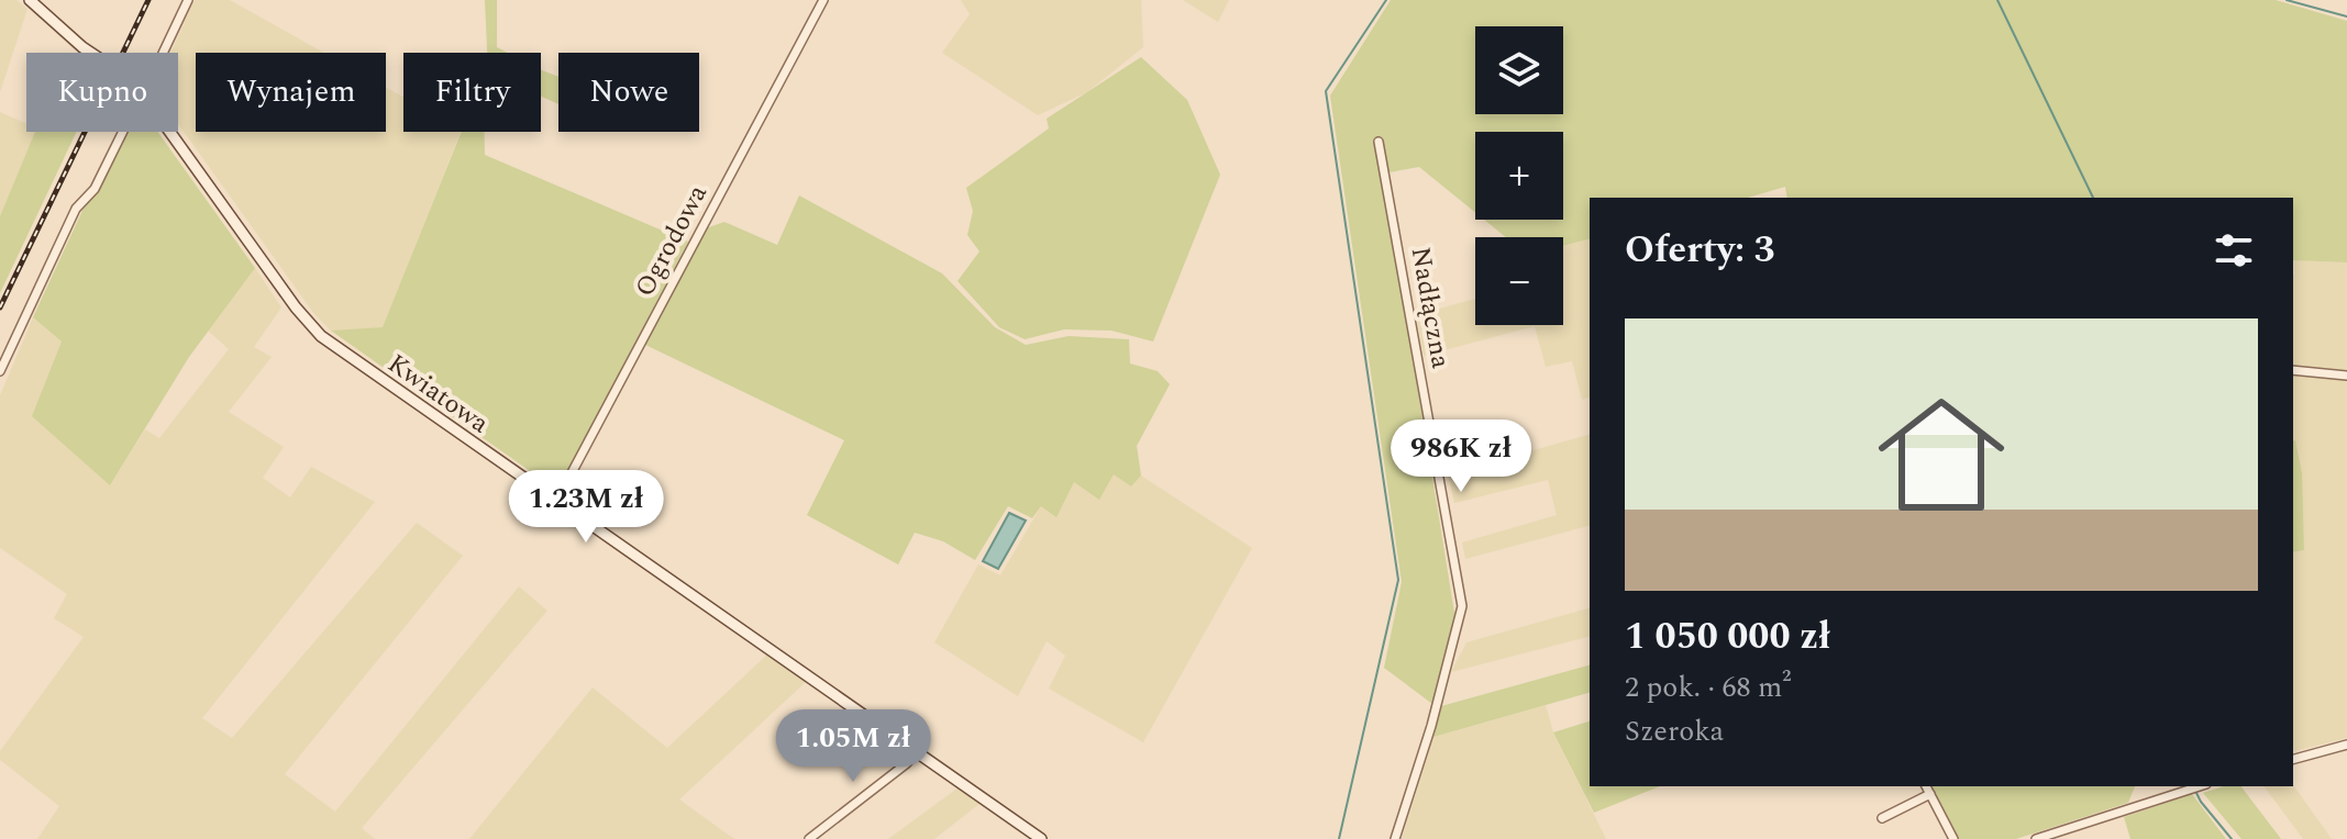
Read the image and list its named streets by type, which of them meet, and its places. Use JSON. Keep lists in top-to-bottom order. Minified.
{"streets":{"street":["Ogrodowa","Nadłączna","Kwiatowa"]},"crossings":[["Ogrodowa","Kwiatowa"]],"page":{"map_buttons":["+","−"],"chip":["Kupno","Wynajem","Filtry","Nowe"],"heading":"Oferty: 3","list":[{"name":"1 050 000 zł","note":"2 pok. · 68 m² · Szeroka"}],"price":["986K zł","1.23M zł","1.05M zł"]}}
